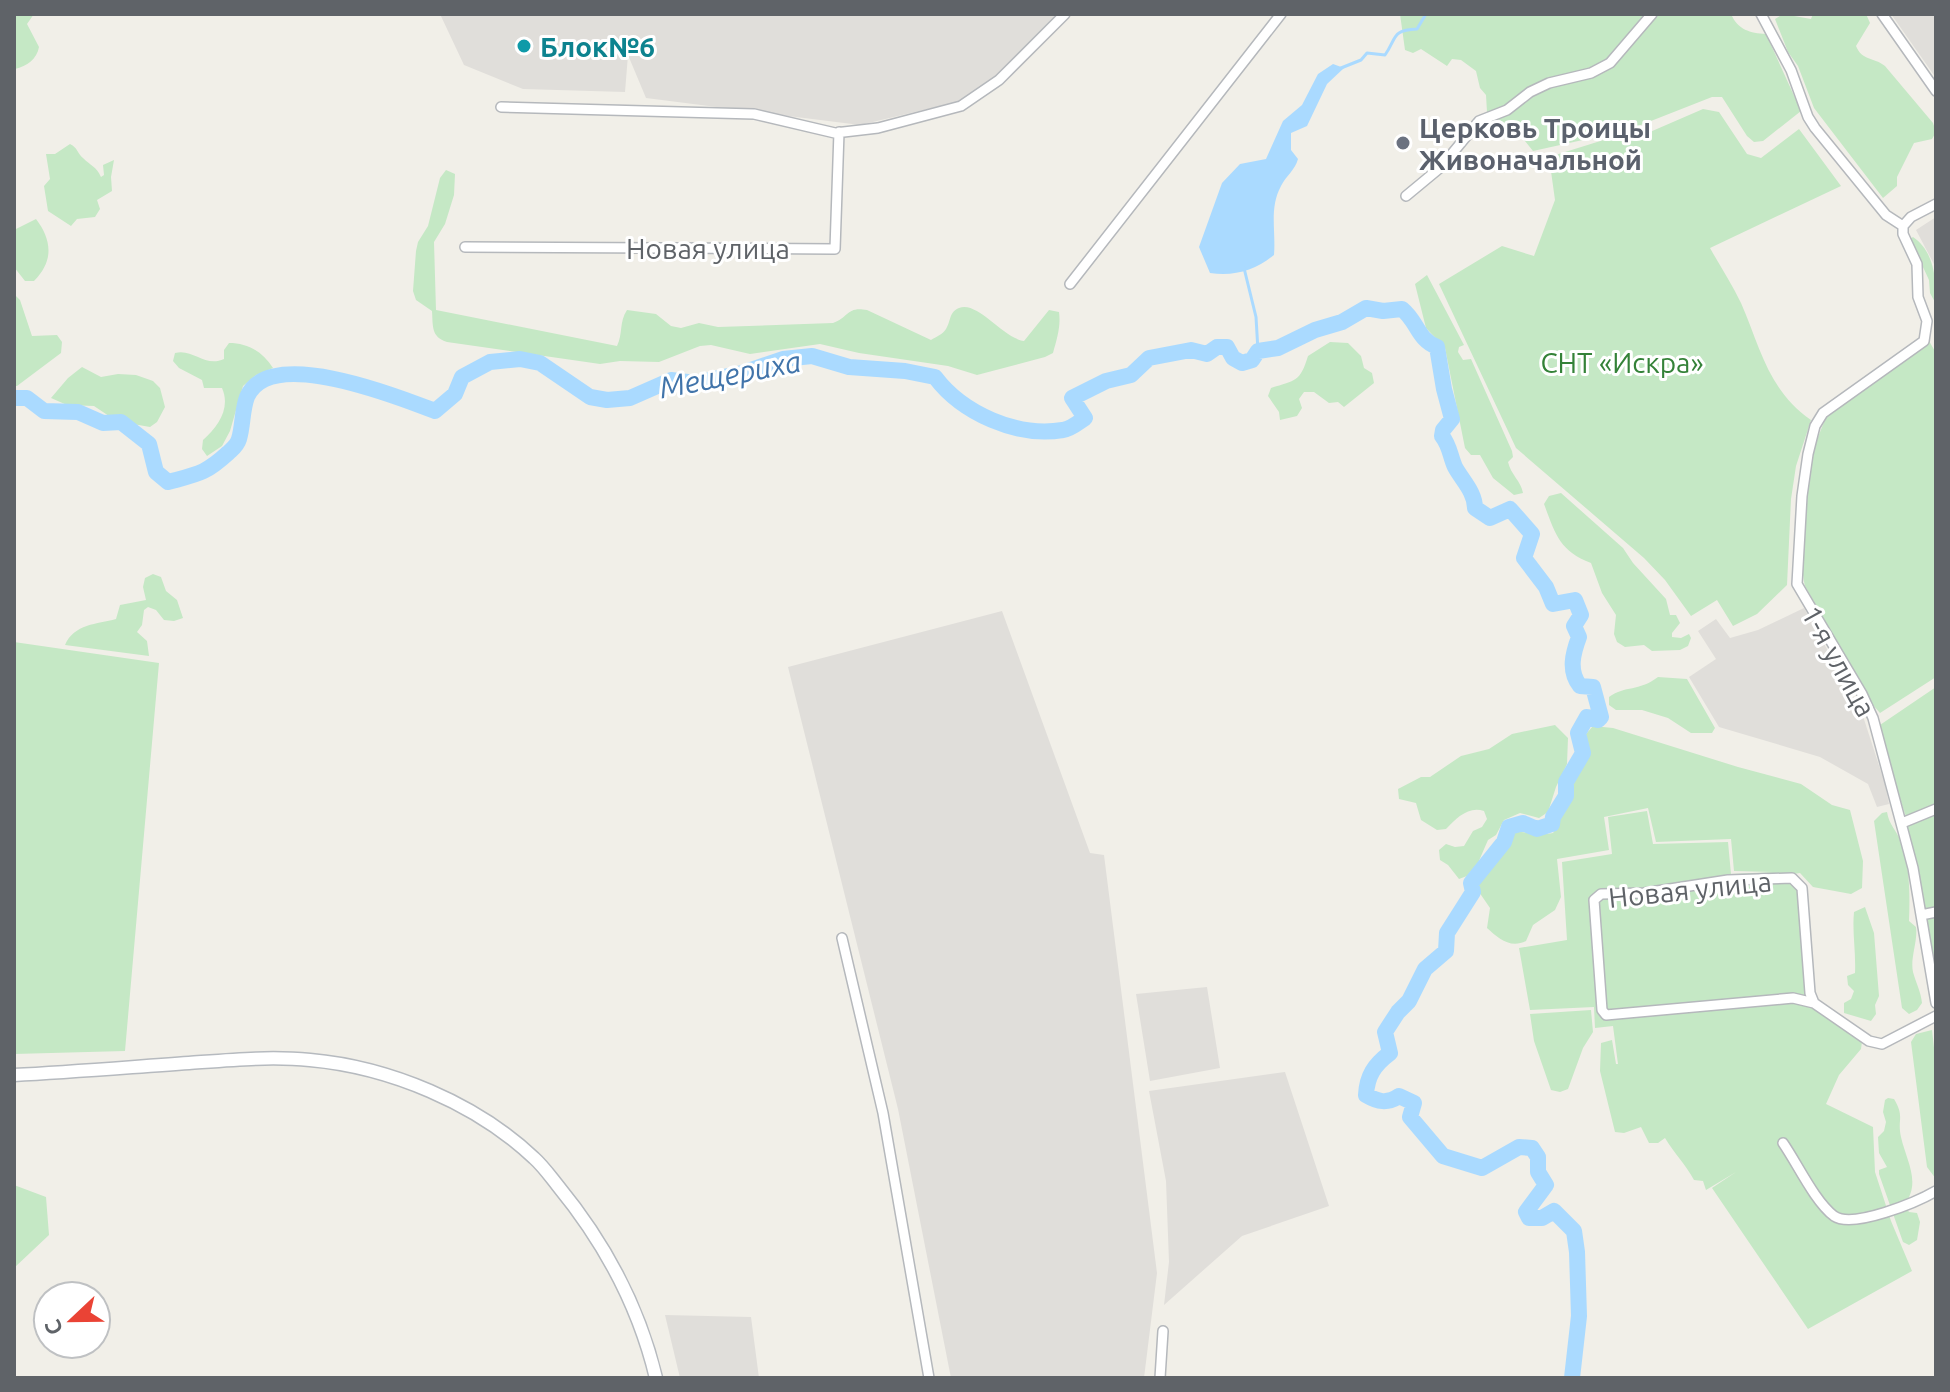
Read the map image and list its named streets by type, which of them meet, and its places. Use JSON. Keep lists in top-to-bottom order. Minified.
{"streets":{"street":["Новая улица","1-я улица"]},"water":["Мещериха"],"parks":["СНТ «Искра»"],"places":["Блок№6","Церковь Троицы Живоначальной"],"north":"left"}
